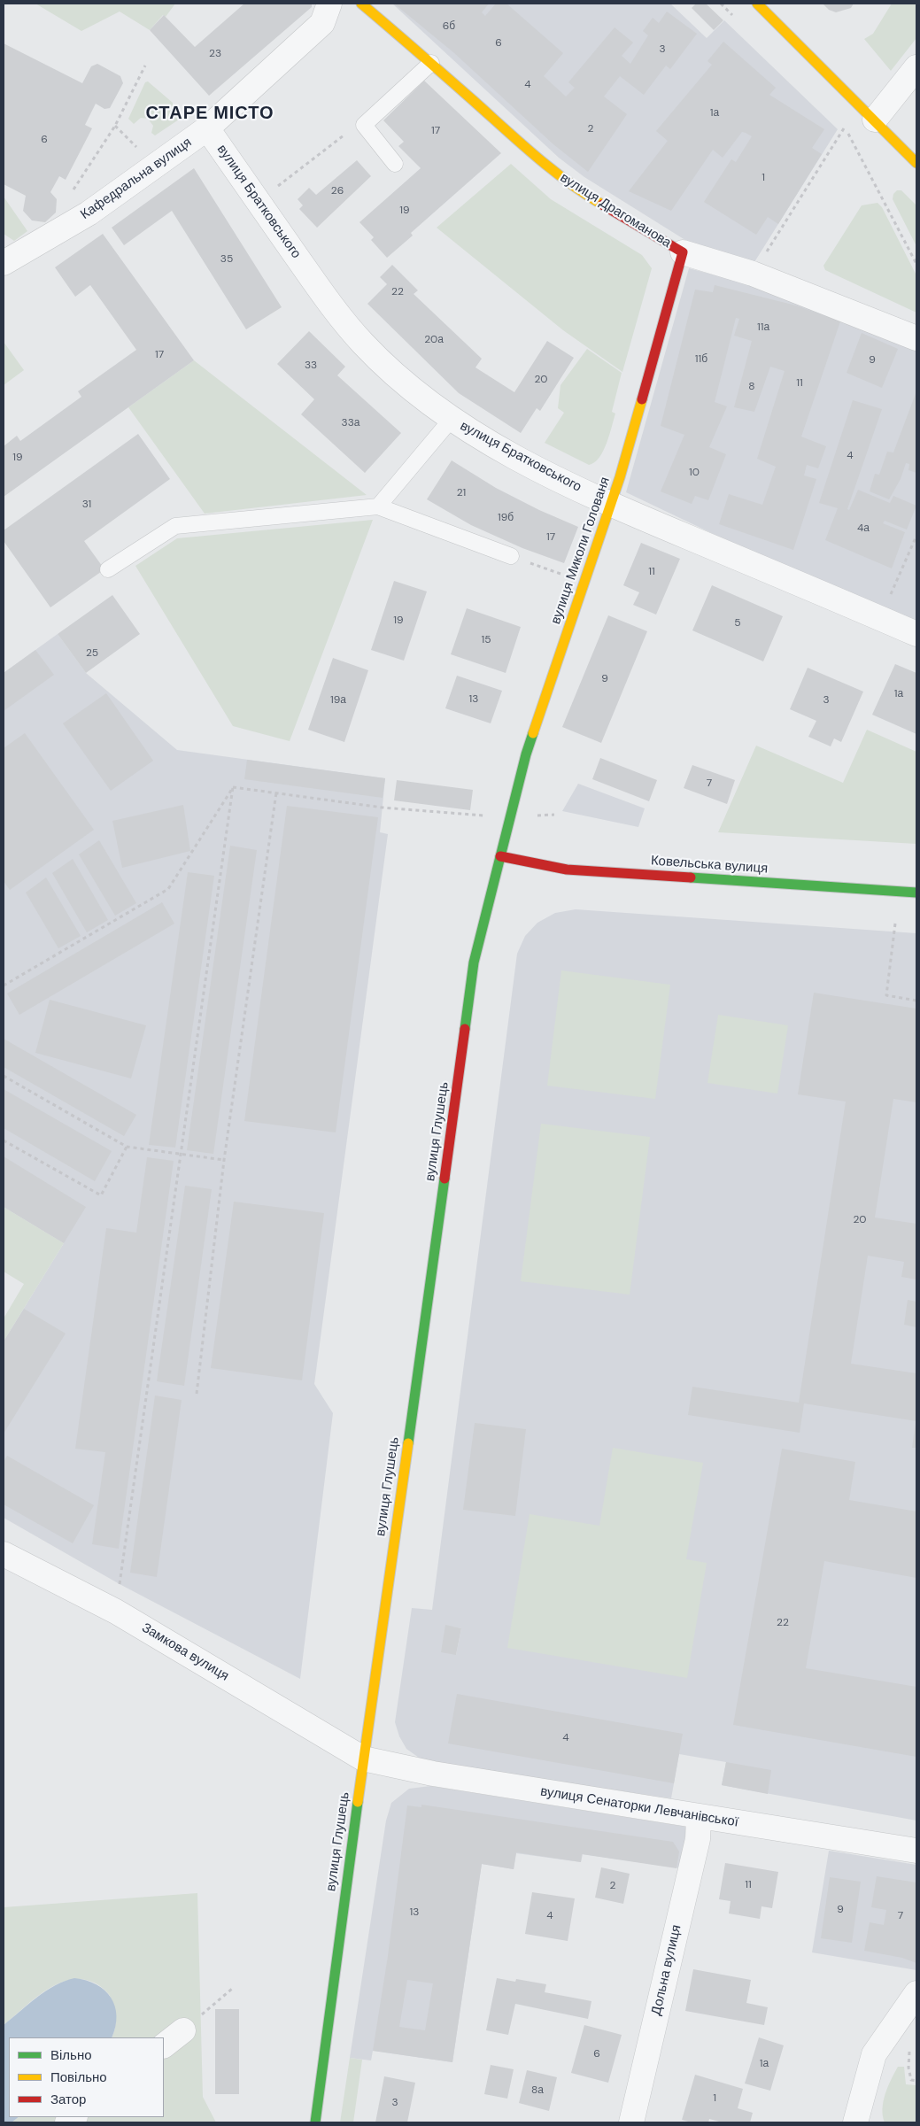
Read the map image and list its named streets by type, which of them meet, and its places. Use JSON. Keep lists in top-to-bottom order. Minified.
{"streets":{"main road":["вулиця Драгоманова","вулиця Миколи Голованя","Ковельська вулиця","вулиця Глушець"],"street":["Кафедральна вулиця","вулиця Братковського","Замкова вулиця","вулиця Сенаторки Левчанівської","Дольна вулиця"]},"crossings":[["Кафедральна вулиця","вулиця Братковського"],["вулиця Братковського","вулиця Миколи Голованя"],["вулиця Драгоманова","вулиця Миколи Голованя"],["вулиця Миколи Голованя","Ковельська вулиця"],["вулиця Миколи Голованя","вулиця Глушець"],["Ковельська вулиця","вулиця Глушець"],["вулиця Глушець","Замкова вулиця"],["вулиця Глушець","вулиця Сенаторки Левчанівської"],["Замкова вулиця","вулиця Сенаторки Левчанівської"],["вулиця Сенаторки Левчанівської","Дольна вулиця"]],"districts":["СТАРЕ МІСТО"],"house_numbers":["6б","6","3","23","4","1а","2","17","6","1","26","19","35","22","11а","20а","17","11б","9","33","20","11","8","33а","4","19","10","21","31","19б","4а","17","11","19","5","15","25","9","1а","13","19а","3","7","20","22","4","11","2","9","13","4","7","6","1а","8а","1","3"],"legend":["Вільно","Повільно","Затор"]}
